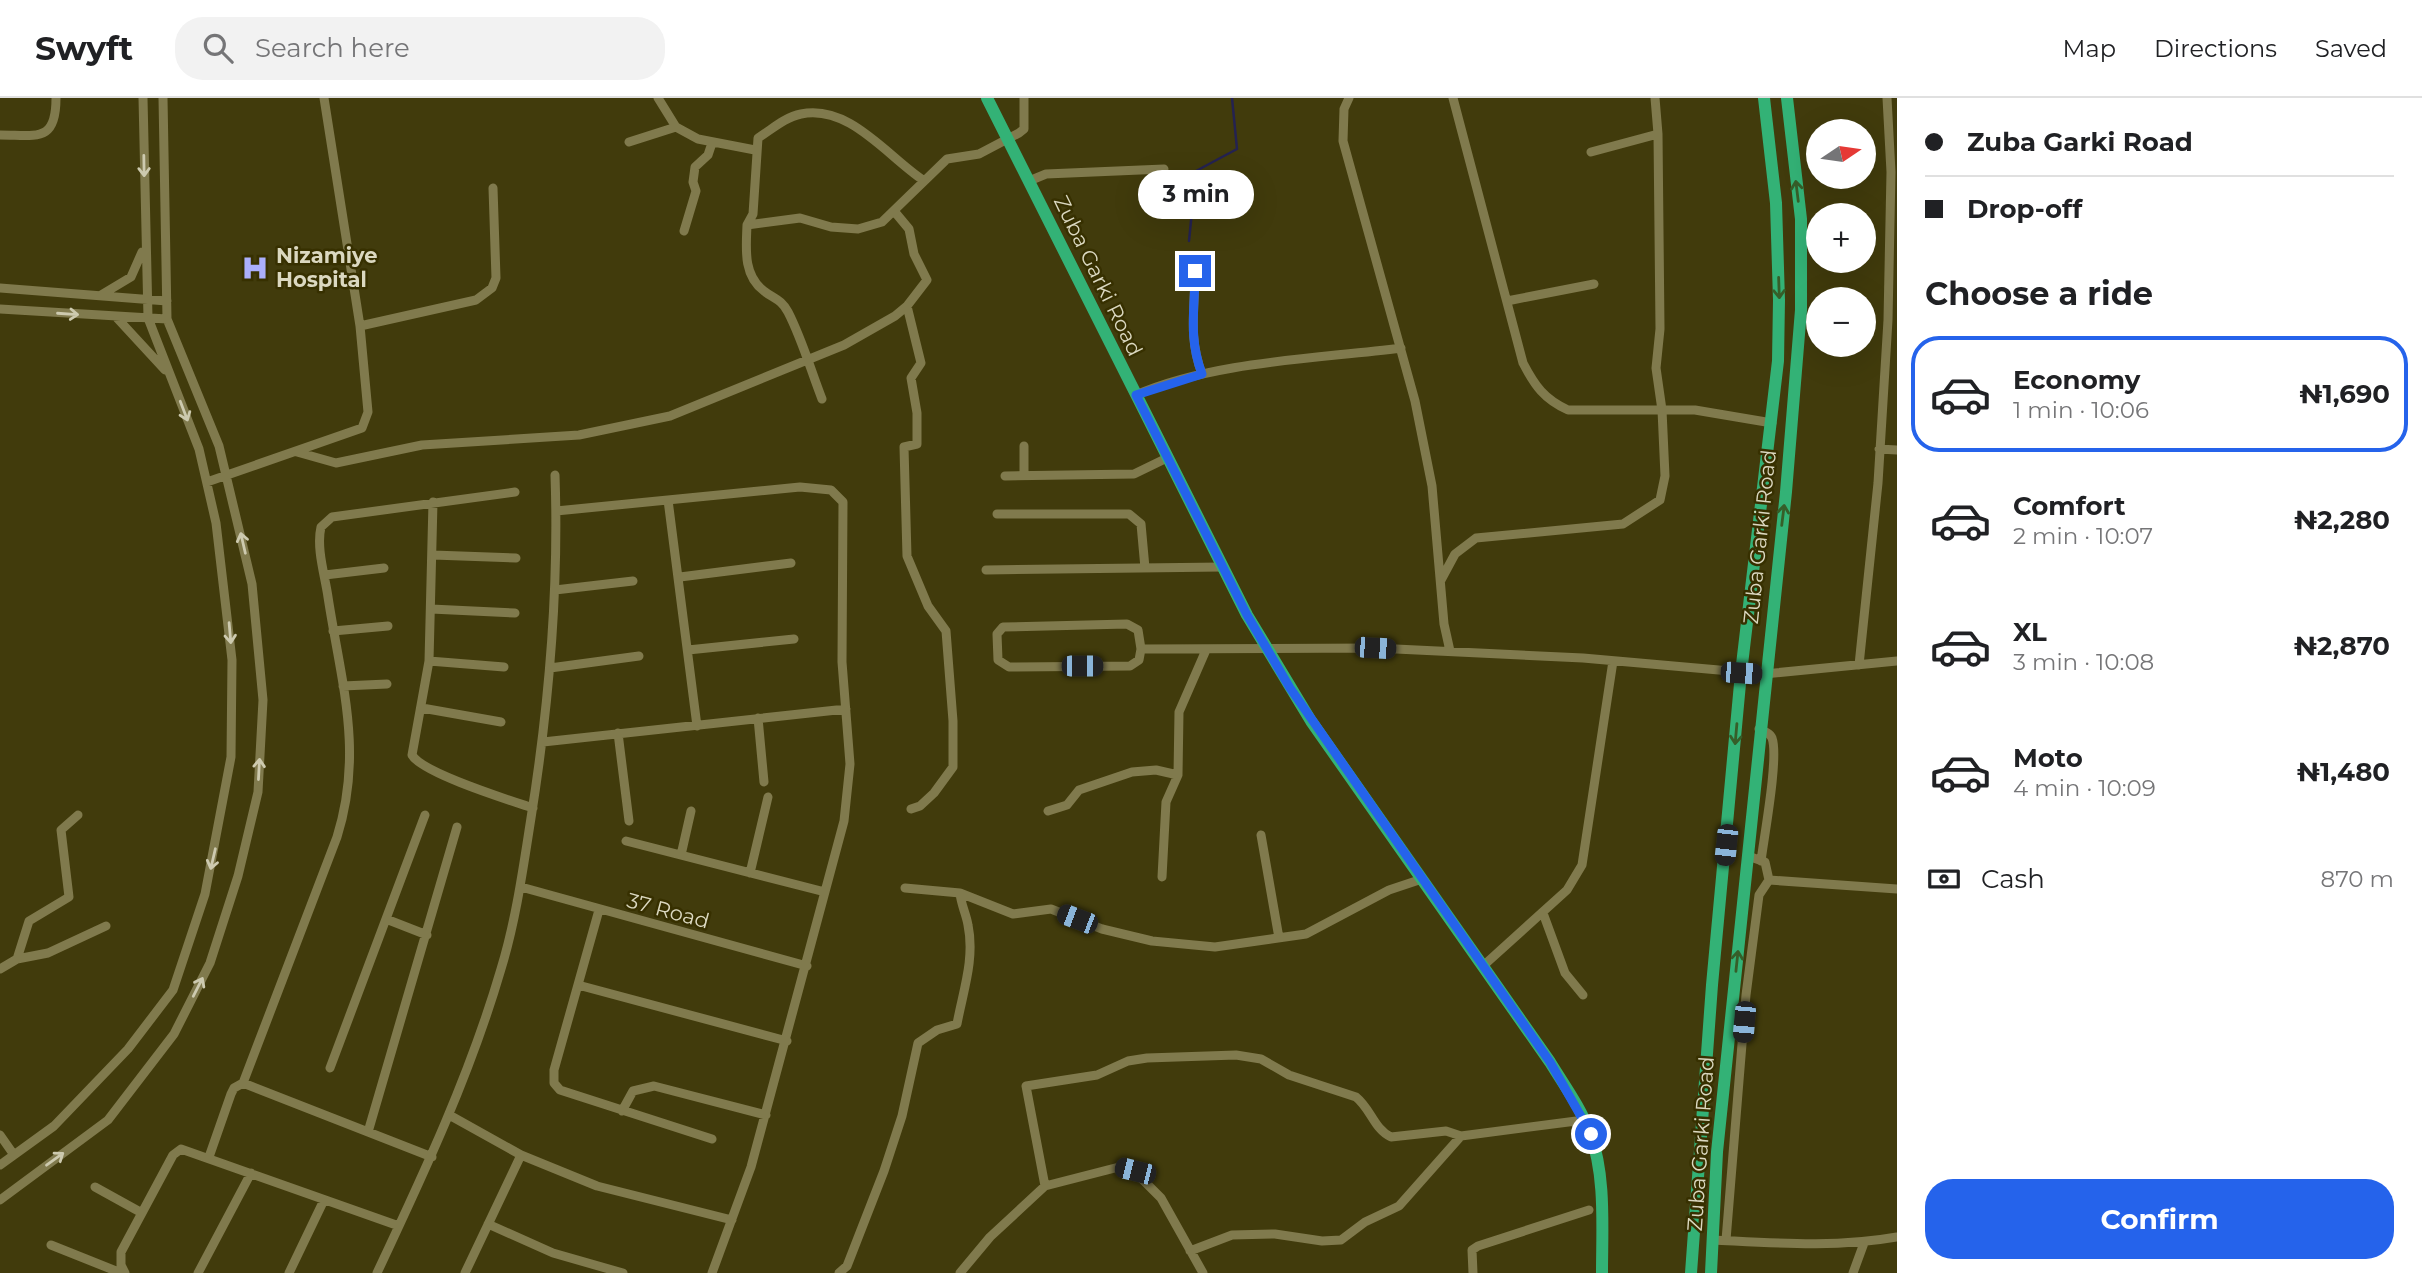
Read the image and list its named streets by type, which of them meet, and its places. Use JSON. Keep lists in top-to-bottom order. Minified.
{"streets":{"main road":["Zuba Garki Road"],"street":["37 Road"]},"places":{"hospital":["Nizamiye Hospital"]},"north":"right","page":{"header":"Swyft","search":"Search here","nav":["Map","Directions","Saved"],"banner":["Zuba Garki Road","Drop-off"],"map_buttons":["+","−"],"bubble":"3 min","heading":"Choose a ride","list":[{"name":"Economy","note":"1 min · 10:06","value":"₦1,690"},{"name":"Comfort","note":"2 min · 10:07","value":"₦2,280"},{"name":"XL","note":"3 min · 10:08","value":"₦2,870"},{"name":"Moto","note":"4 min · 10:09","value":"₦1,480"}],"pay":["Cash","870 m"],"buttons":"Confirm"}}
